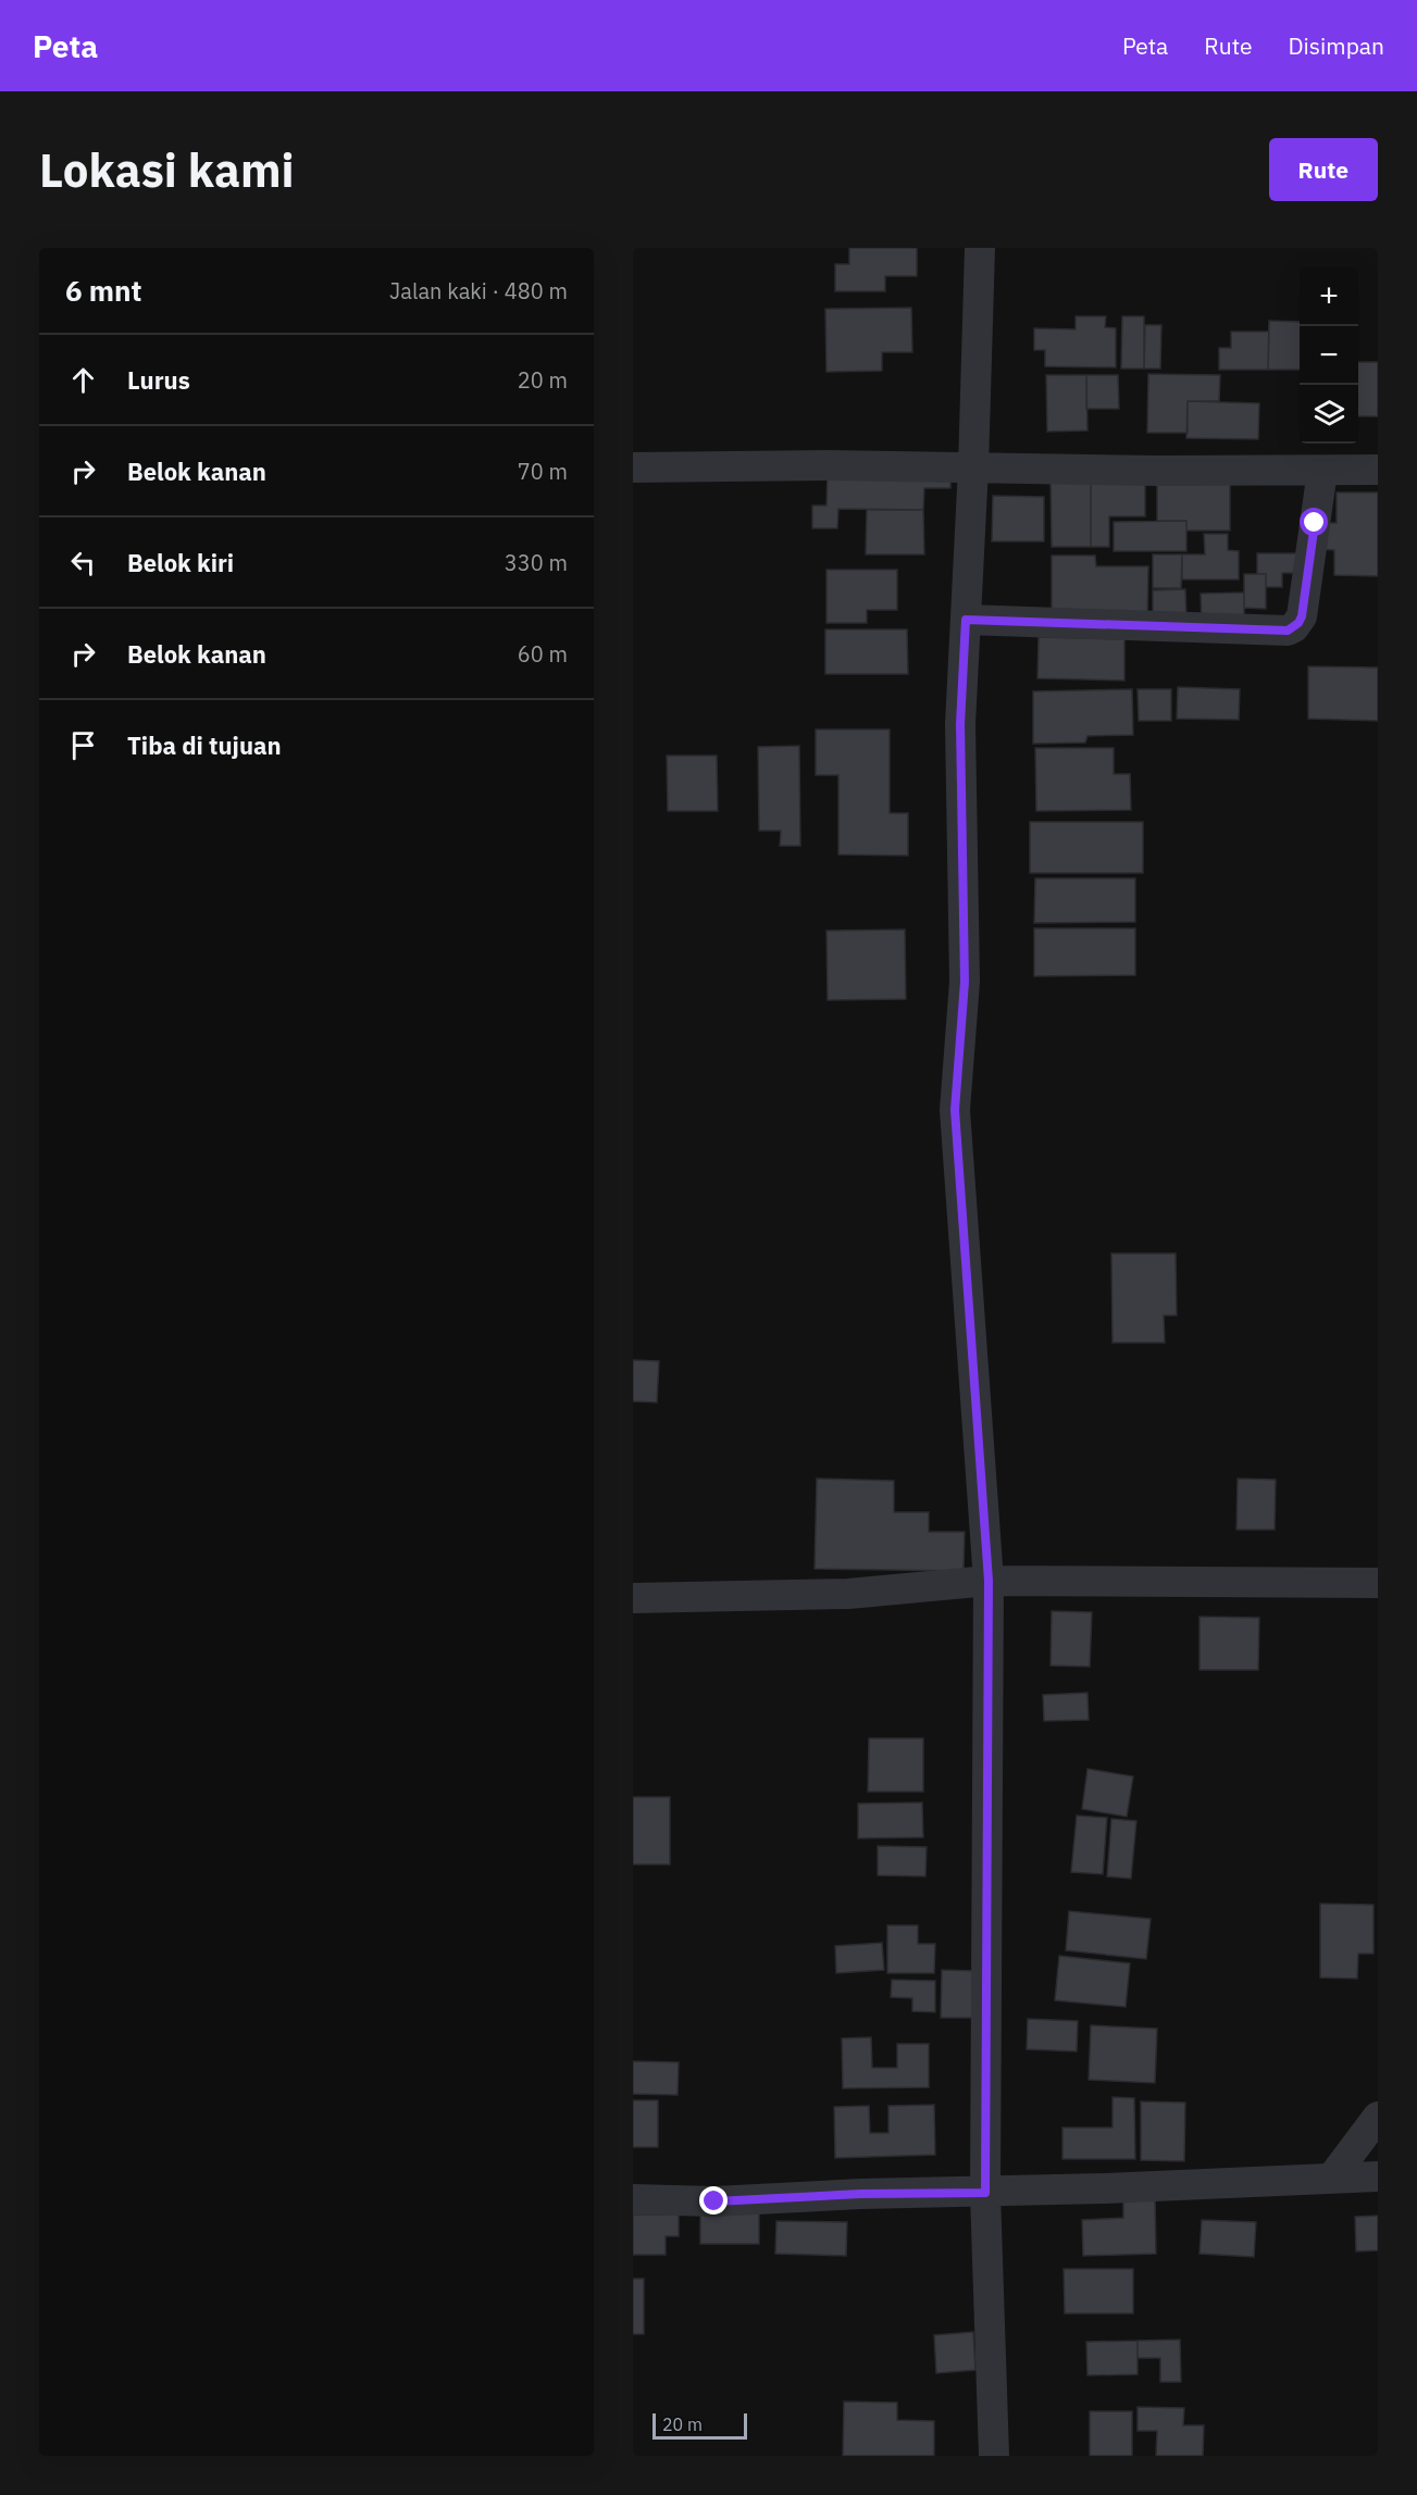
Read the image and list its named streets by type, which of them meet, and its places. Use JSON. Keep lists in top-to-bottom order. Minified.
{"scale_bar":"20 m","page":{"header":"Peta","nav":["Peta","Rute","Disimpan"],"buttons":"Rute","title":"Lokasi kami","heading":["6 mnt","Jalan kaki · 480 m"],"map_buttons":["+","−"],"list":[["Lurus","20 m"],["Belok kanan","70 m"],["Belok kiri","330 m"],["Belok kanan","60 m"],"Tiba di tujuan"],"scale":"20 m"}}
